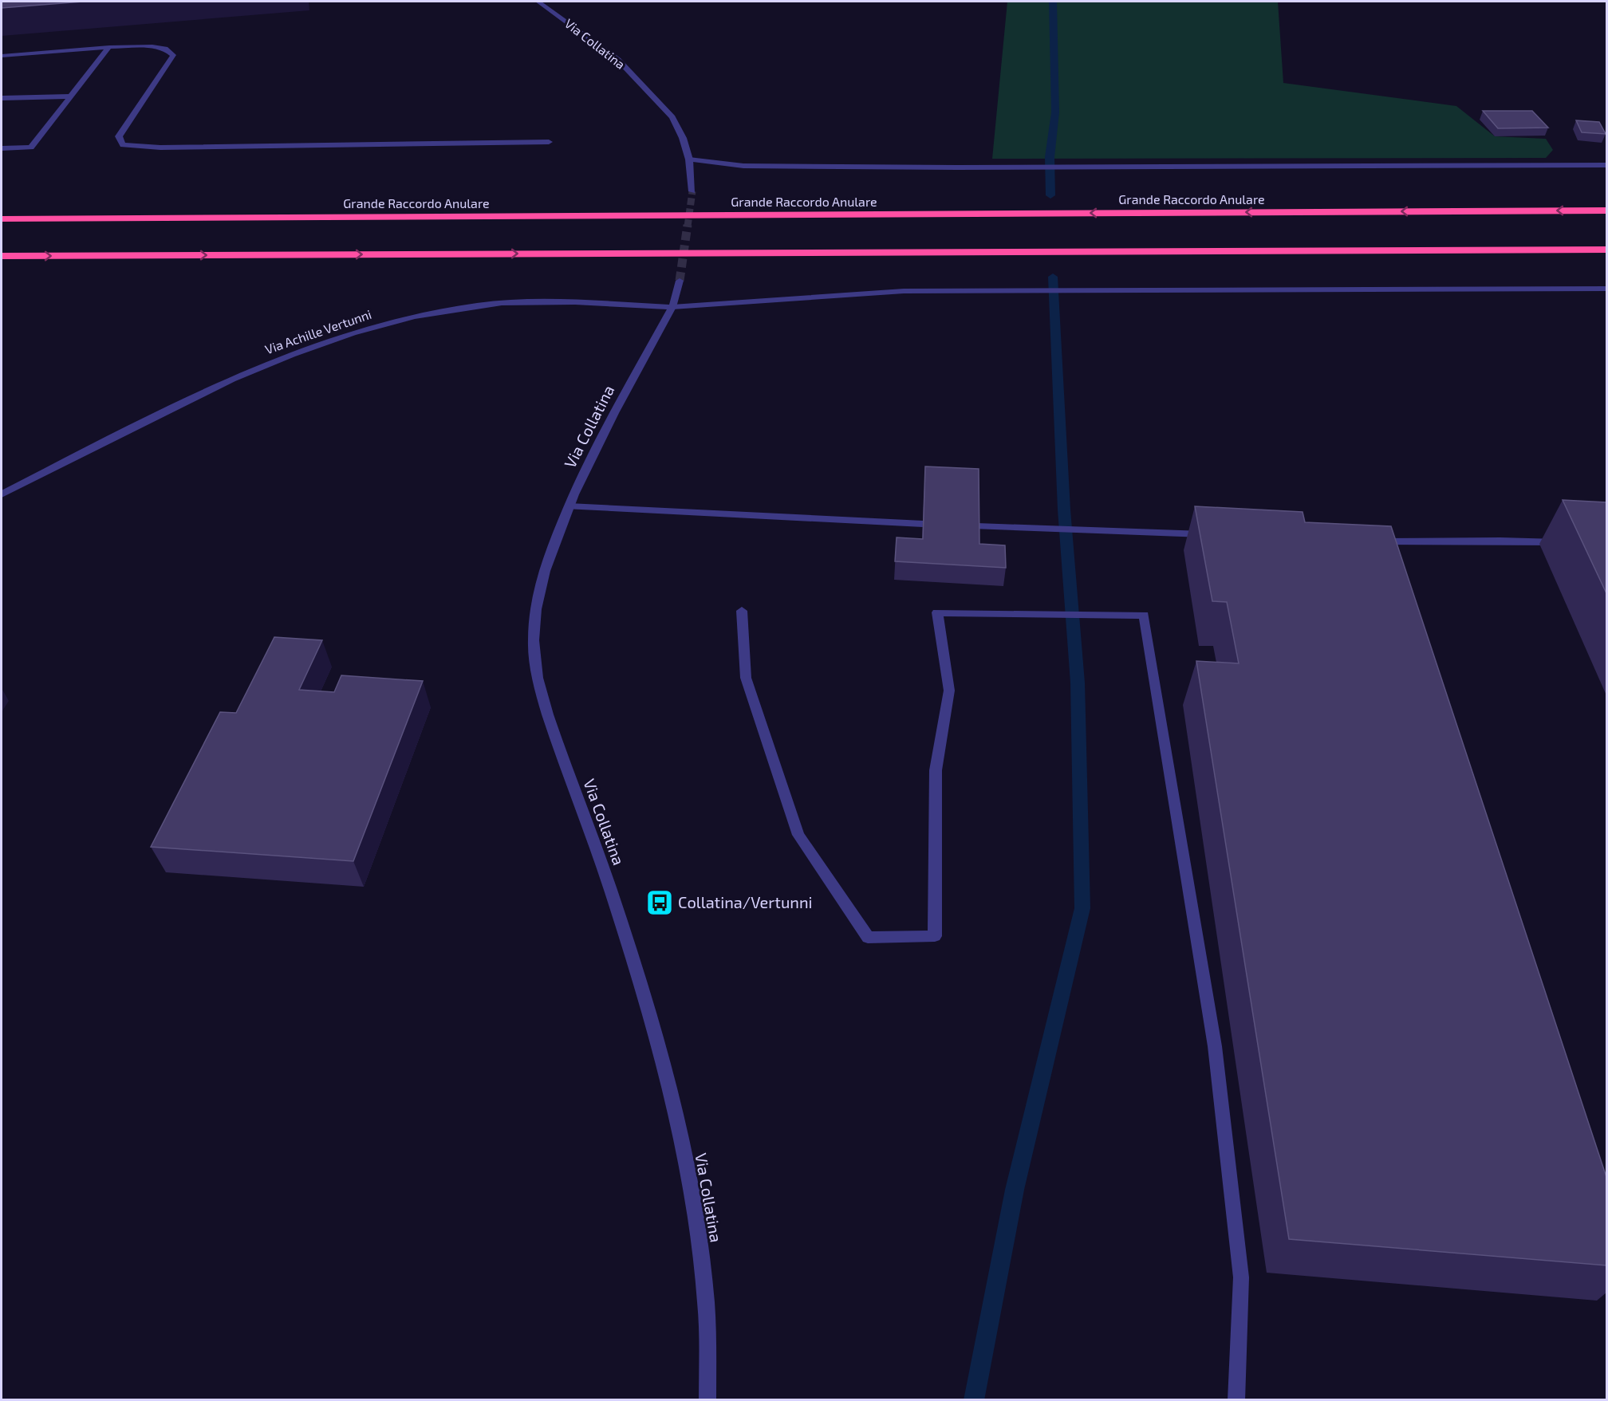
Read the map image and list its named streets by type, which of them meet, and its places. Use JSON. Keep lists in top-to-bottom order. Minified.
{"streets":{"highway":["Grande Raccordo Anulare"],"street":["Via Collatina","Via Achille Vertunni"]},"crossings":[["Via Collatina","Via Achille Vertunni"]],"places":{"bus stop":["Collatina/Vertunni"]}}
